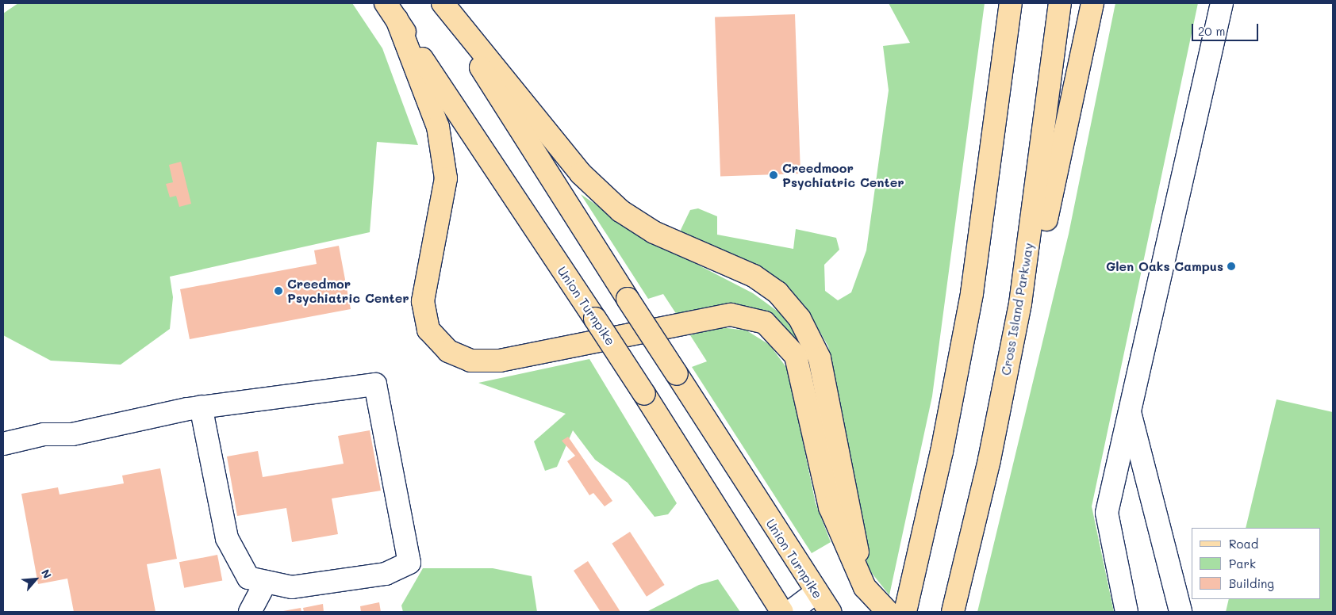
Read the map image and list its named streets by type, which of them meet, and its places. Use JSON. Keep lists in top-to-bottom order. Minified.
{"streets":{"main road":["Union Turnpike","Cross Island Parkway"]},"places":["Creedmoor Psychiatric Center","Glen Oaks Campus","Creedmor Psychiatric Center"],"legend":["Road","Park","Building"],"scale_bar":"20 m","north":"top right"}
